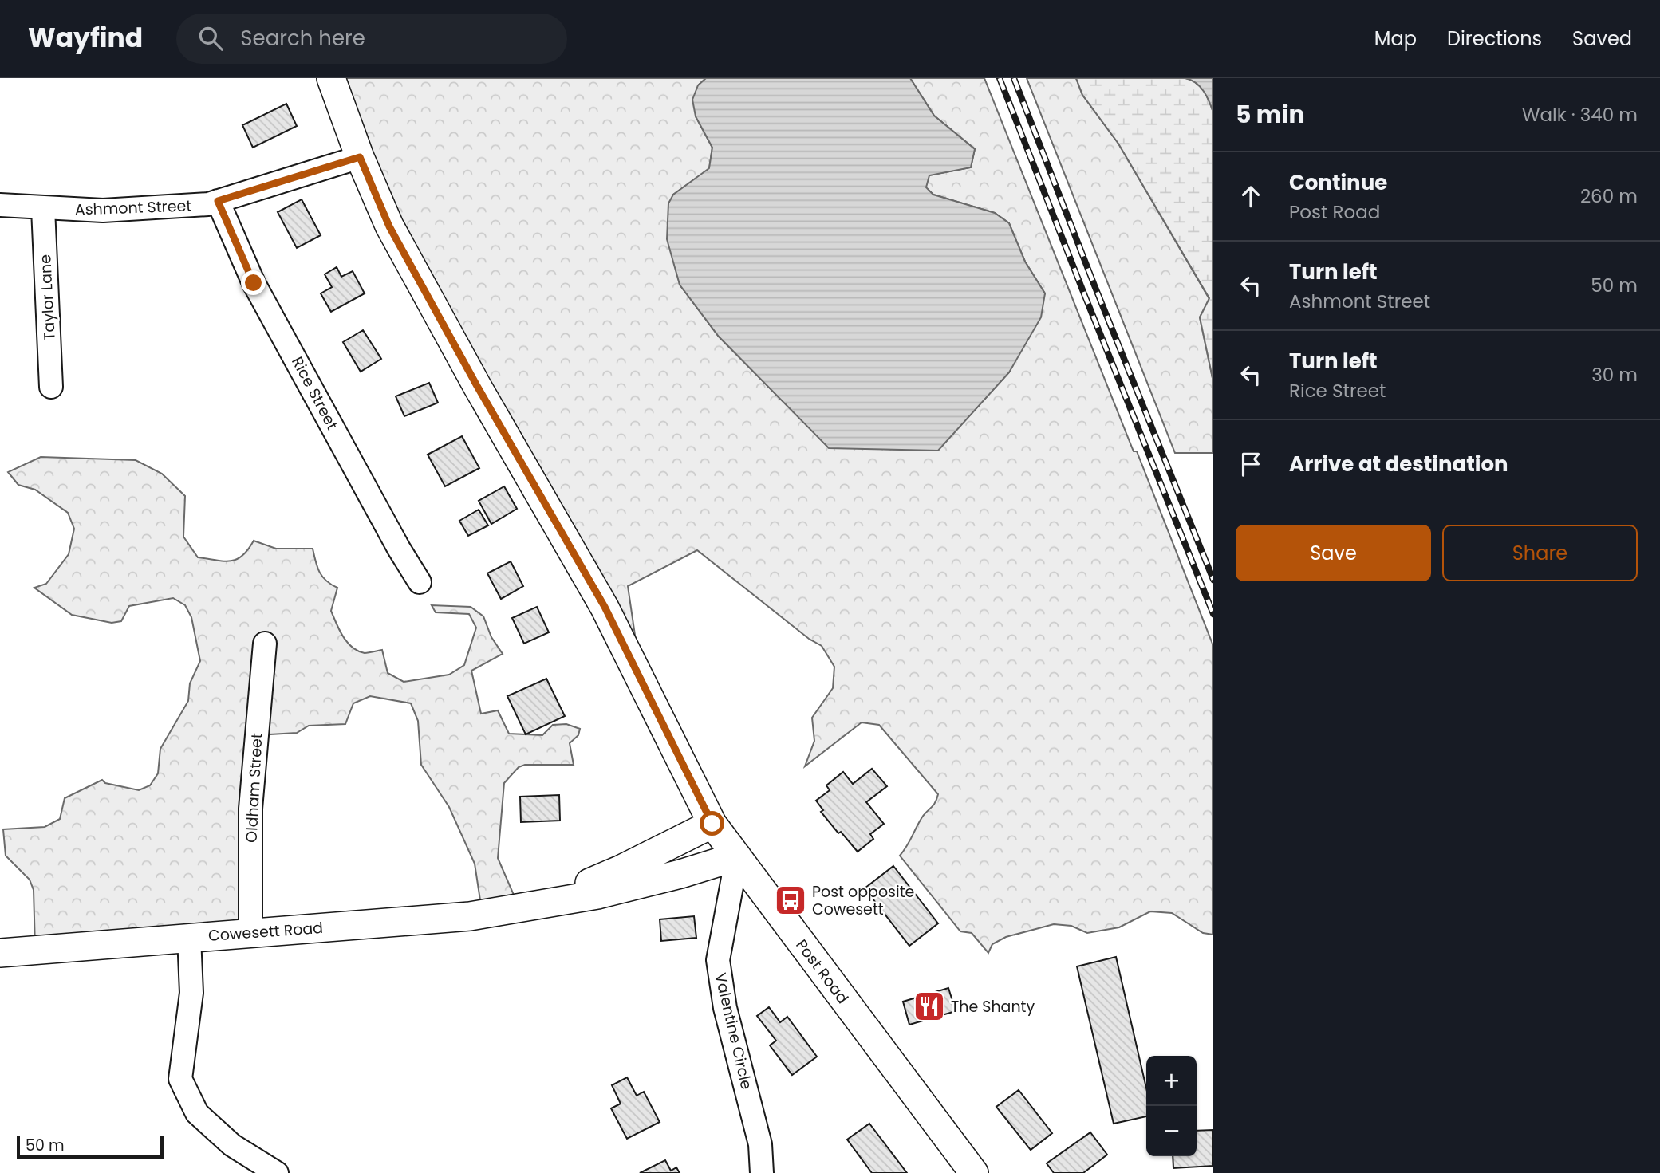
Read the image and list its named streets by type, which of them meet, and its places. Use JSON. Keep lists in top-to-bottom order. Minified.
{"streets":{"main road":["Cowesett Road","Post Road"],"street":["Ashmont Street","Taylor Lane","Rice Street","Oldham Street","Valentine Circle"]},"crossings":[["Ashmont Street","Taylor Lane"],["Ashmont Street","Rice Street"],["Ashmont Street","Post Road"],["Oldham Street","Cowesett Road"],["Cowesett Road","Post Road"],["Cowesett Road","Valentine Circle"],["Post Road","Valentine Circle"]],"places":{"bus stop":["Post opposite Cowesett"],"restaurant":["The Shanty"]},"scale_bar":"50 m","page":{"header":"Wayfind","search":"Search here","nav":["Map","Directions","Saved"],"heading":["5 min","Walk · 340 m"],"list":[["Continue","Post Road","260 m"],["Turn left","Ashmont Street","50 m"],["Turn left","Rice Street","30 m"],"Arrive at destination"],"buttons":["Save","Share"],"map_buttons":["+","−"],"scale":"50 m"}}
